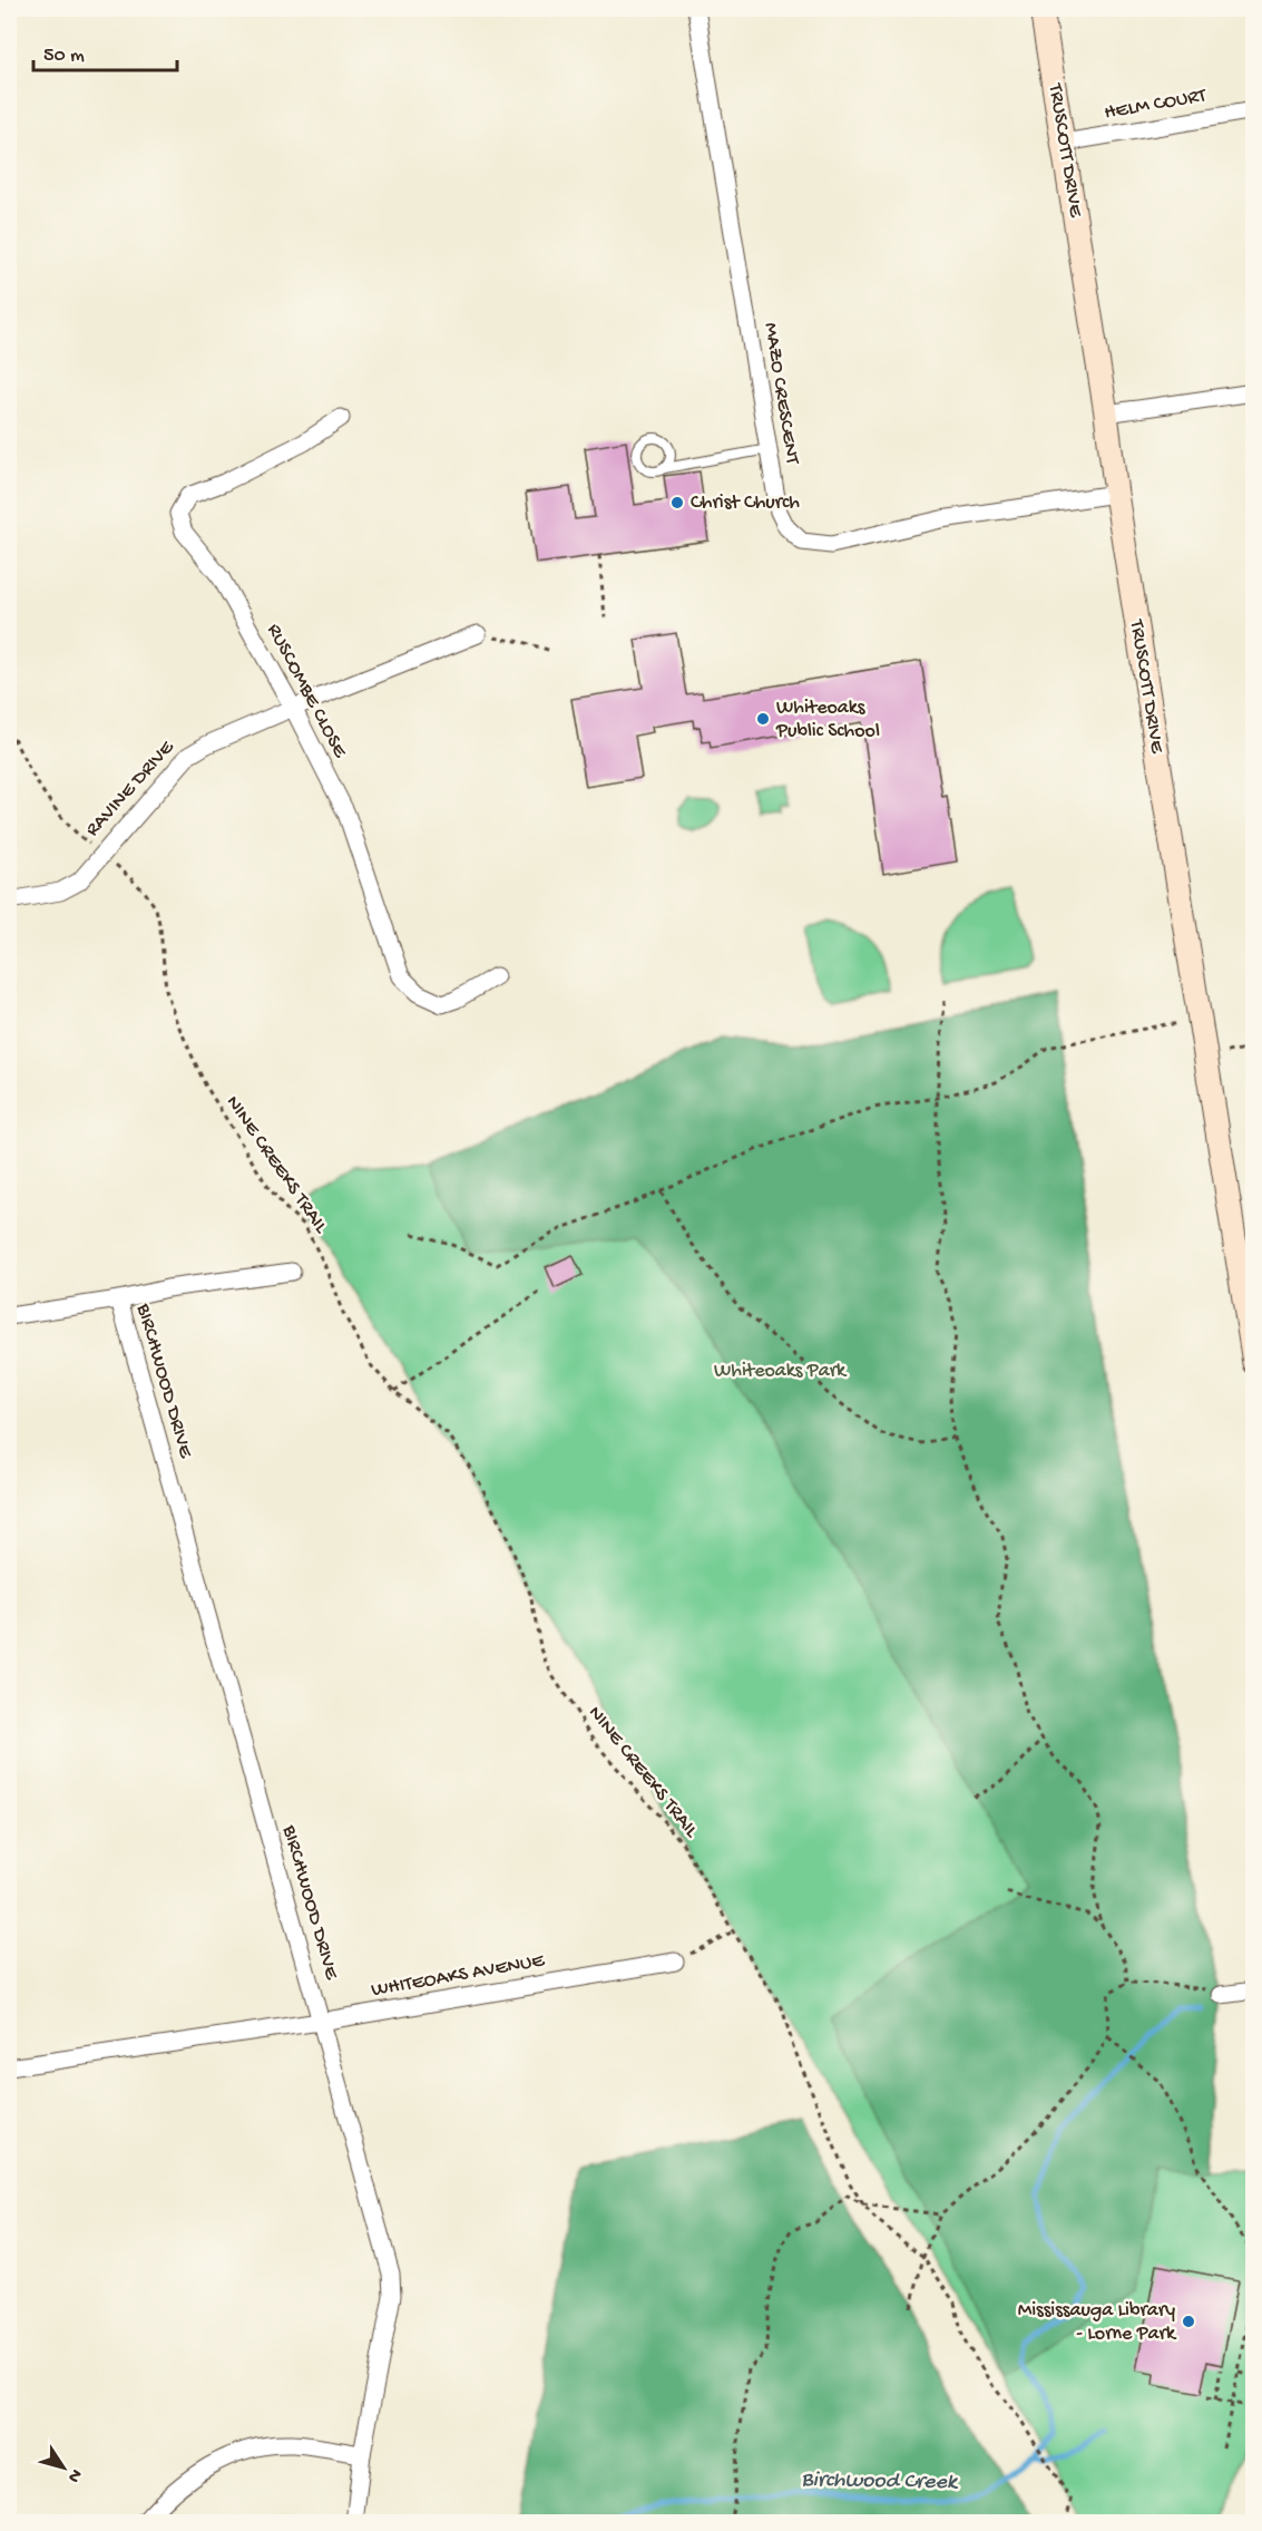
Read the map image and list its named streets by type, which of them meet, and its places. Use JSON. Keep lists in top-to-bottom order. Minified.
{"streets":{"street":["HELM COURT","TRUSCOTT DRIVE","MAZO CRESCENT","RUSCOMBE CLOSE","RAVINE DRIVE","BIRCHWOOD DRIVE","WHITEOAKS AVENUE"],"path":["NINE CREEKS TRAIL"]},"crossings":[["HELM COURT","TRUSCOTT DRIVE"],["TRUSCOTT DRIVE","MAZO CRESCENT"],["RUSCOMBE CLOSE","RAVINE DRIVE"],["RAVINE DRIVE","NINE CREEKS TRAIL"],["BIRCHWOOD DRIVE","WHITEOAKS AVENUE"]],"water":["Birchwood Creek"],"parks":["Whiteoaks Park"],"places":["Christ Church","Whiteoaks Public School","Mississauga Library - Lorne Park"],"scale_bar":"50 m","north":"bottom right"}
